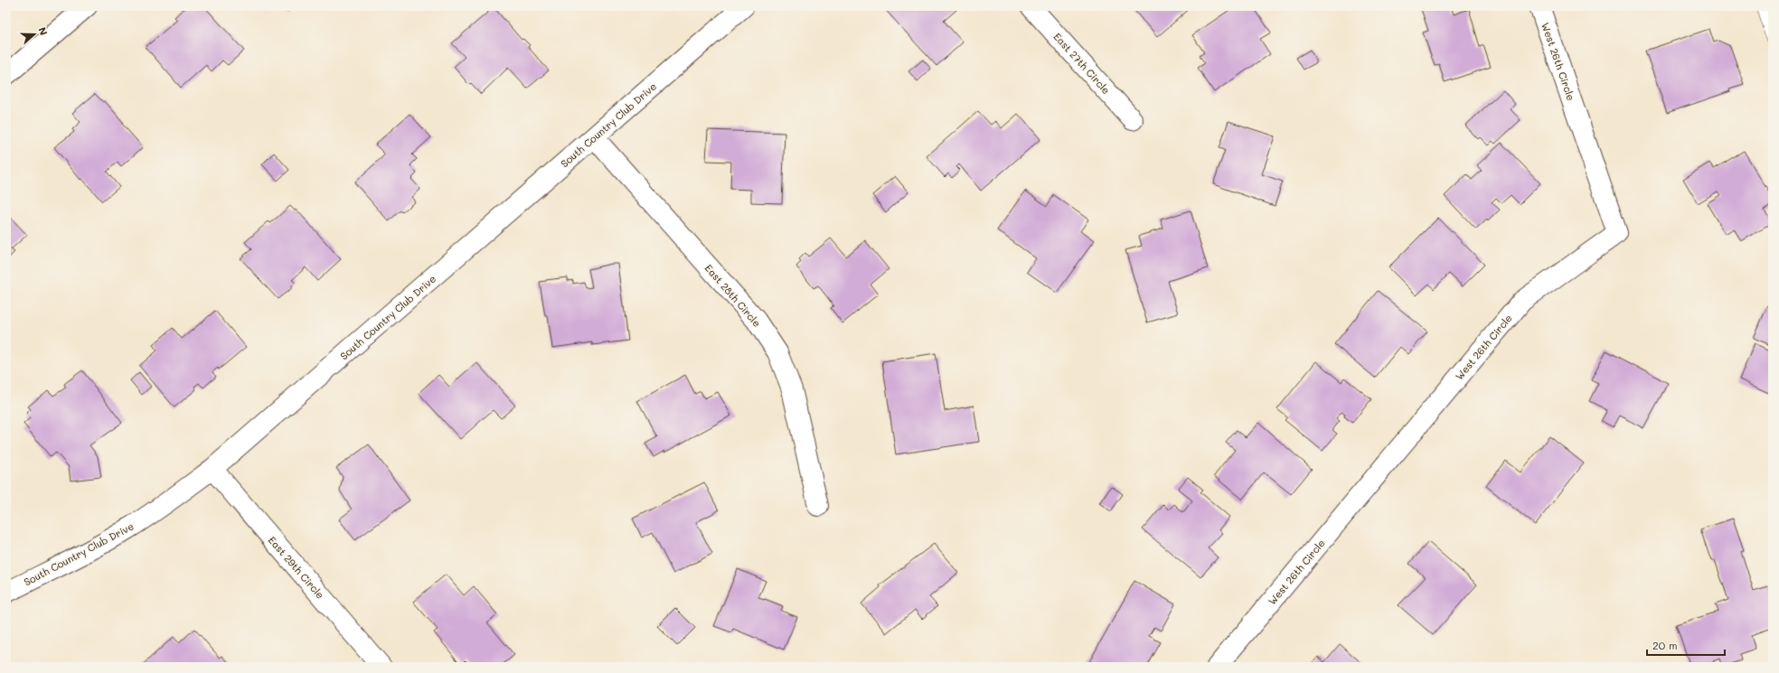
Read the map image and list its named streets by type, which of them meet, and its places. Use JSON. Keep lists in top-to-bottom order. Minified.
{"streets":{"street":["West 26th Circle","East 27th Circle","South Country Club Drive","East 28th Circle","East 29th Circle"]},"crossings":[["South Country Club Drive","East 28th Circle"],["South Country Club Drive","East 29th Circle"]],"scale_bar":"20 m","north":"right"}
